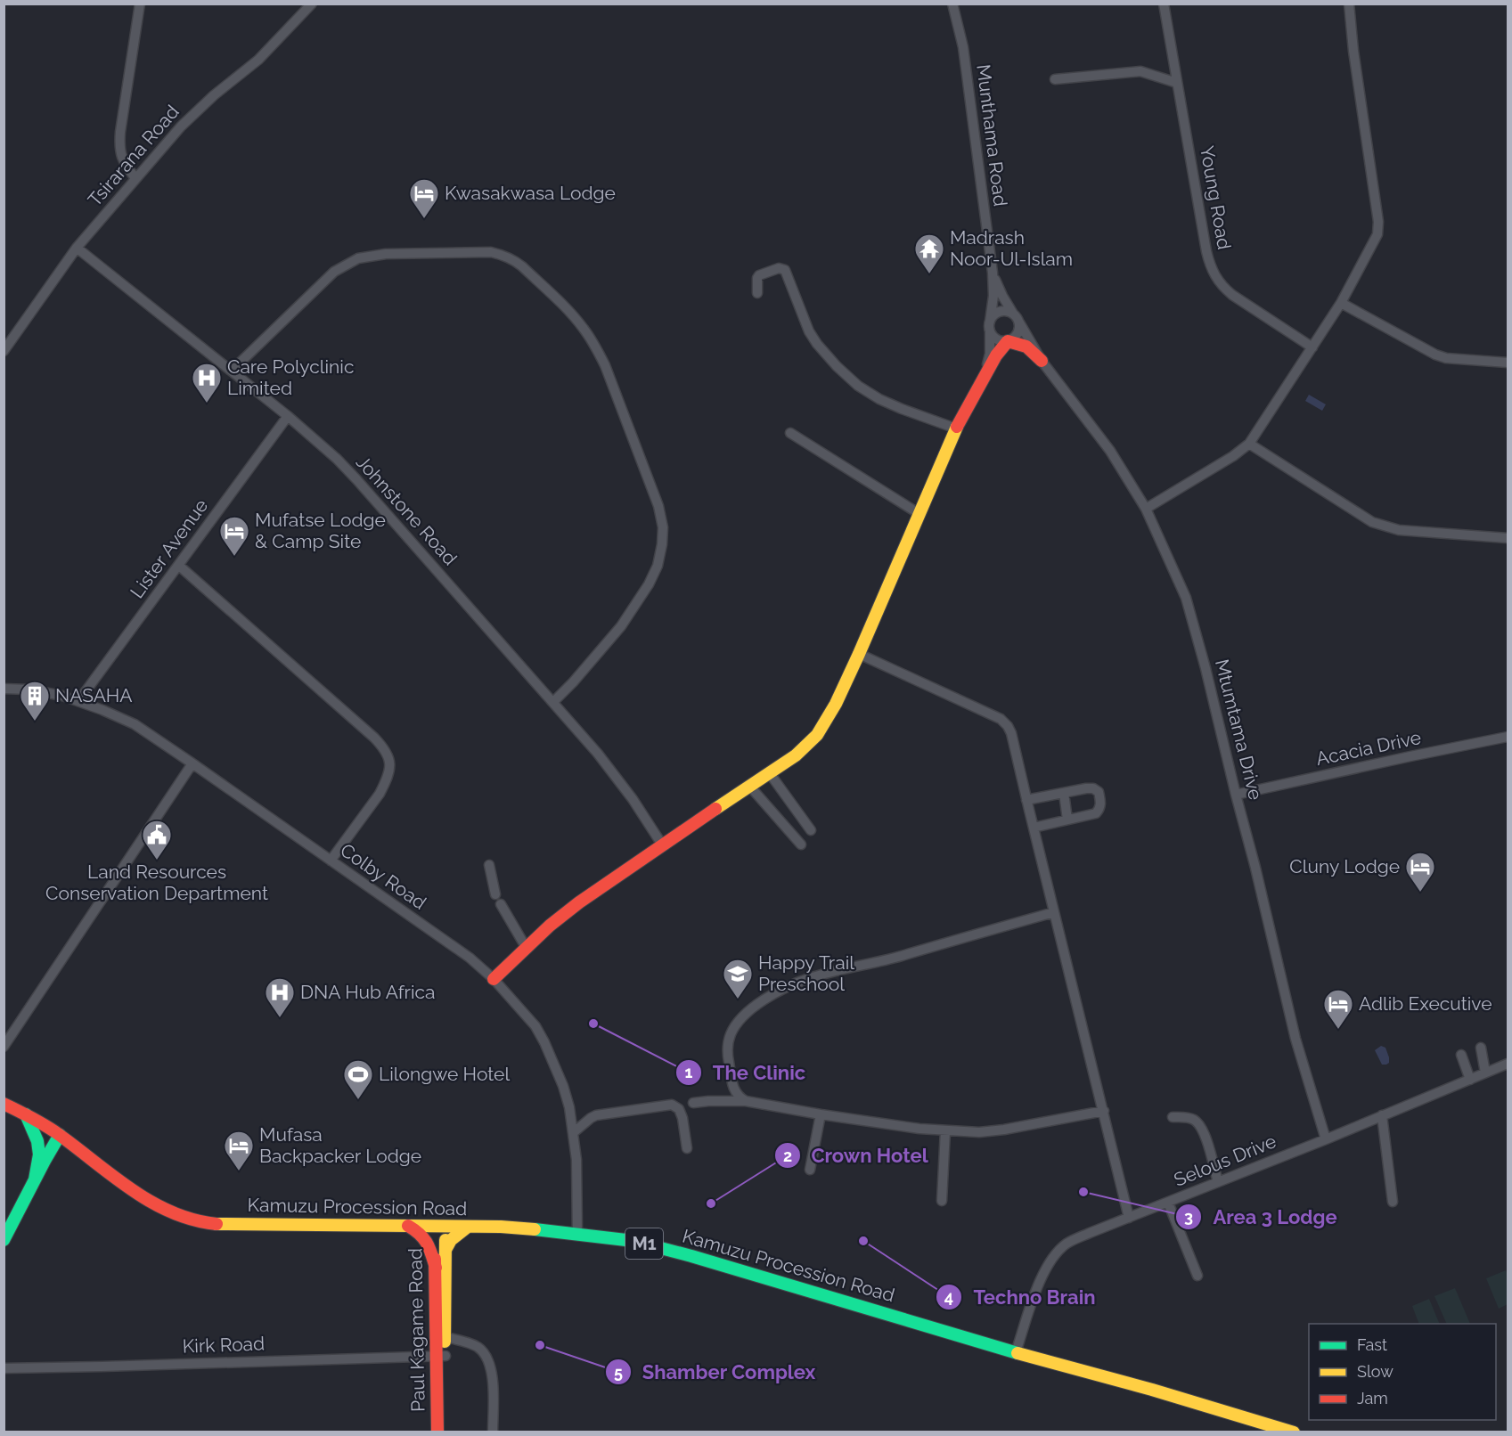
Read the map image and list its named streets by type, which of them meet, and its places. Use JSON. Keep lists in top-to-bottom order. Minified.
{"streets":{"main road":["Kamuzu Procession Road","M1","Paul Kagame Road"],"street":["Munthama Road","Tsirarana Road","Young Road","Johnstone Road","Lister Avenue","Mtumtama Drive","Acacia Drive","Colby Road","Selous Drive","Kirk Road"]},"crossings":[["Tsirarana Road","Johnstone Road"],["Johnstone Road","Lister Avenue"],["Lister Avenue","Colby Road"],["Mtumtama Drive","Acacia Drive"],["Mtumtama Drive","Selous Drive"],["Colby Road","Kamuzu Procession Road"],["Selous Drive","Kamuzu Procession Road"],["Kamuzu Procession Road","Paul Kagame Road"],["Paul Kagame Road","Kirk Road"]],"places":{"hotel":["Kwasakwasa Lodge","Mufatse Lodge & Camp Site","Cluny Lodge","Adlib Executive","Mufasa Backpacker Lodge"],"temple":["Madrash Noor-Ul-Islam"],"hospital":["Care Polyclinic Limited","DNA Hub Africa"],"building":["NASAHA"],"public building":["Land Resources Conservation Department"],"school or university":["Happy Trail Preschool"],"other":["The Clinic","Area 3 Lodge","Crown Hotel","Techno Brain","Shamber Complex"],"sports":["Lilongwe Hotel"]},"legend":["Fast","Slow","Jam"]}
